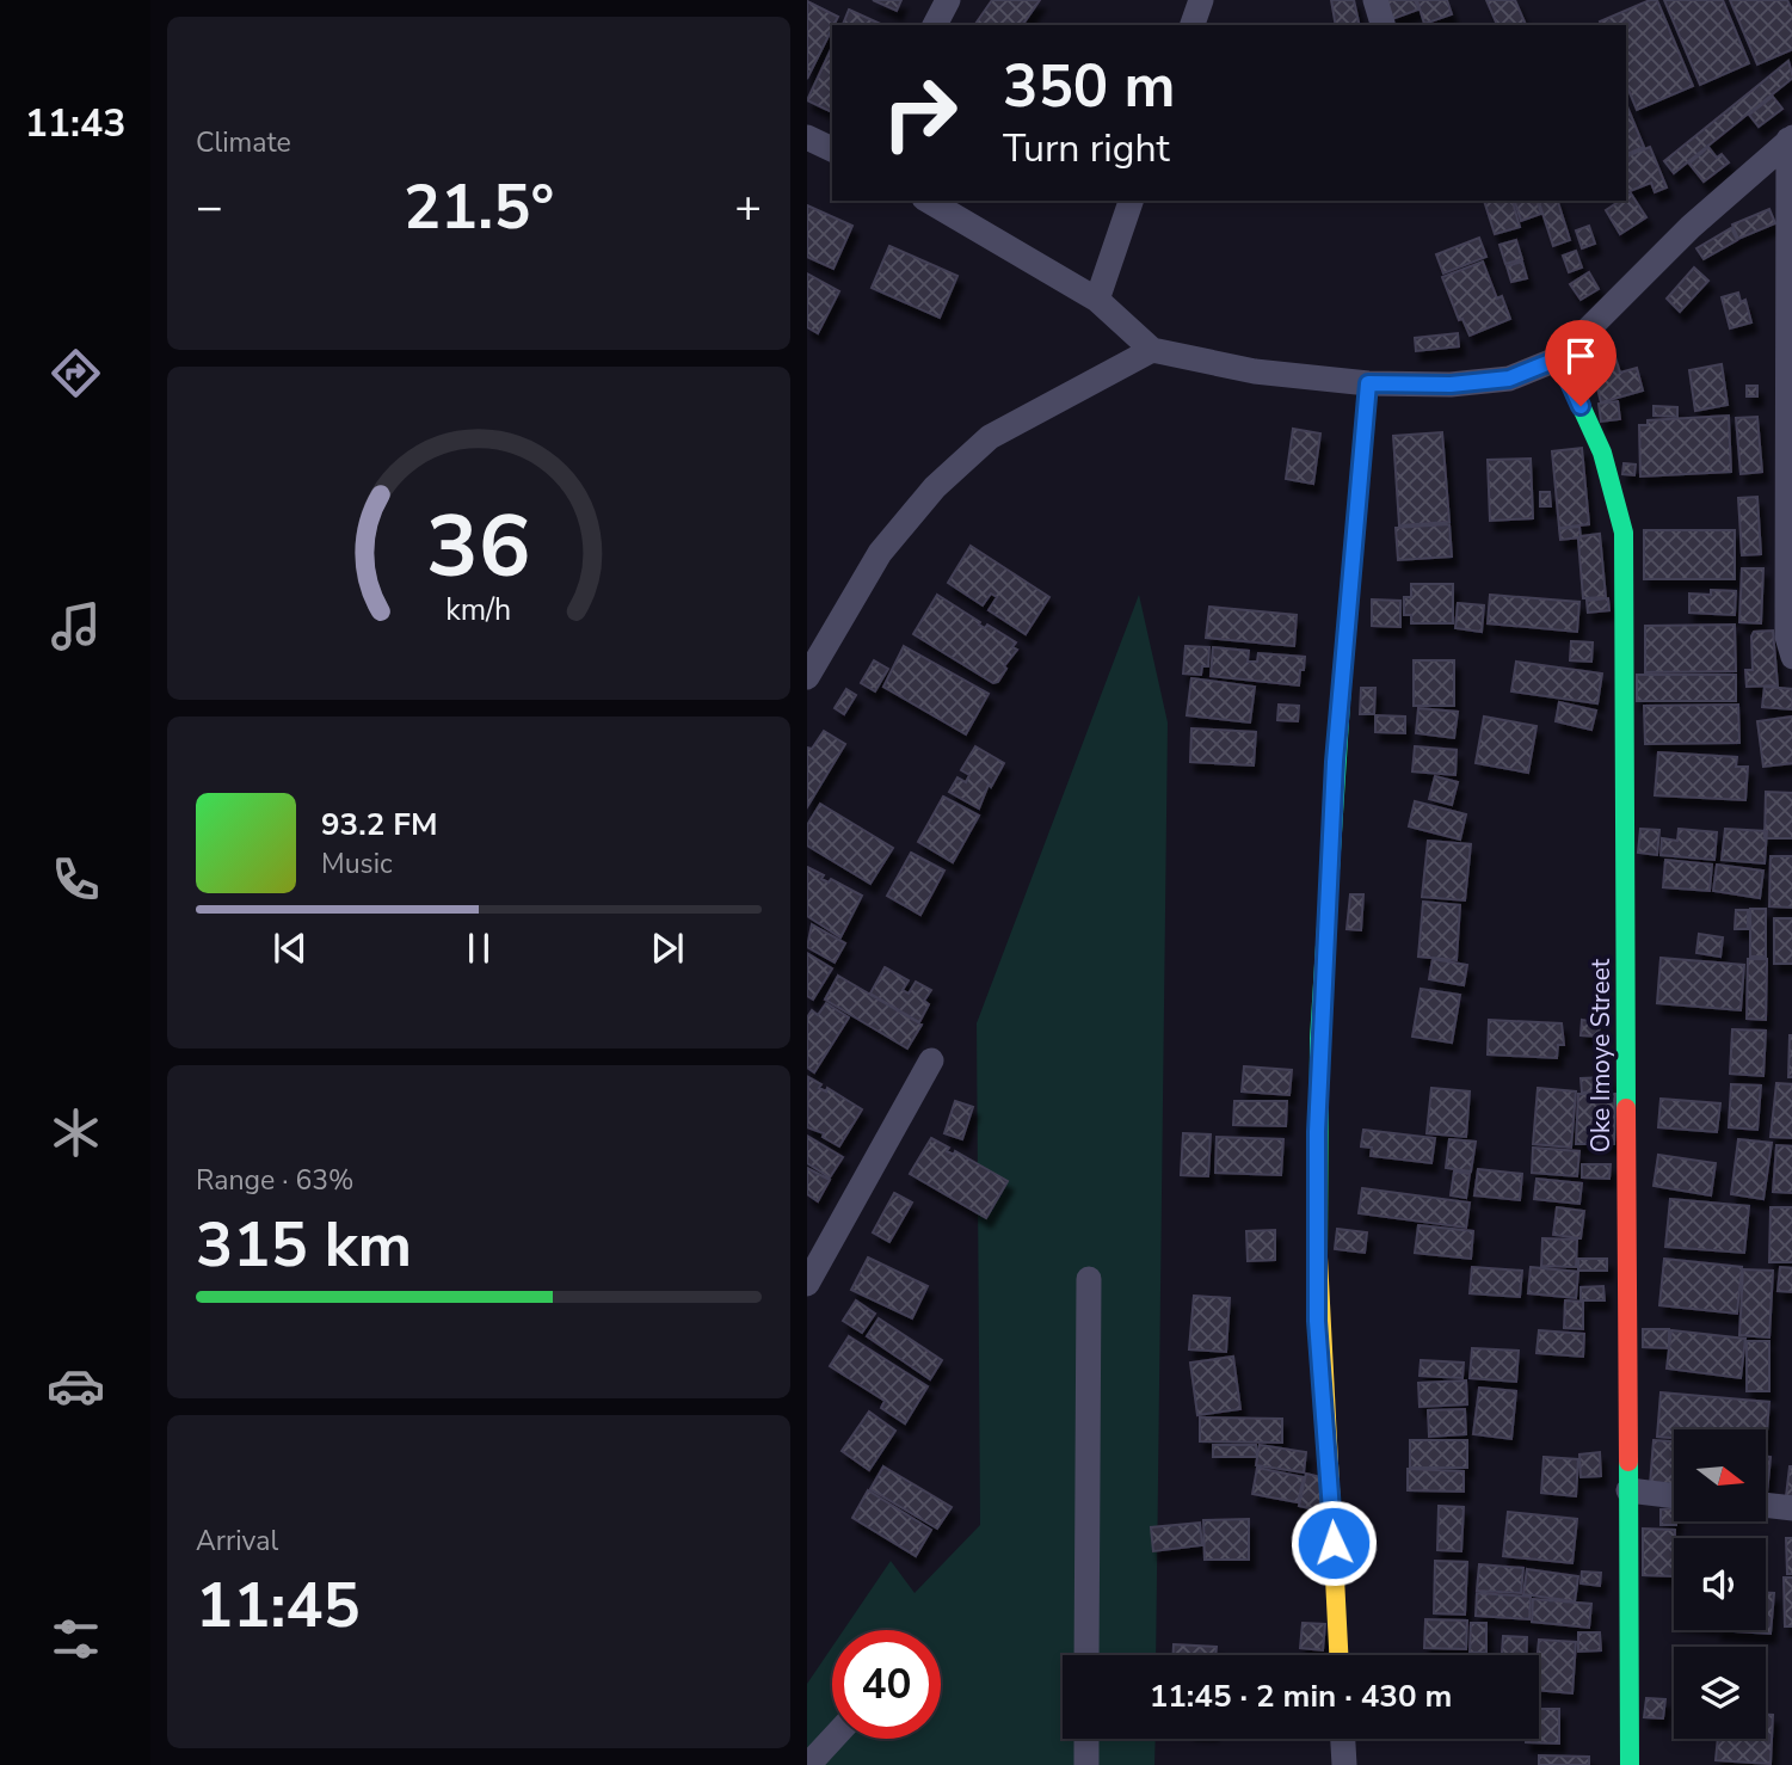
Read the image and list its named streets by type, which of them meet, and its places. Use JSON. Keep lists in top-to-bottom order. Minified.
{"streets":{"street":["Oke Imoye Street"]},"north":"right","page":{"tabs":"11:43","tile":["Climate",["Range · 63%","315 km"],["Arrival","11:45"]],"turn":["350 m","Turn right"],"heat":["−","21.5°","+"],"song":["93.2 FM","Music"],"limit":"40","trip":"11:45 · 2 min · 430 m","gauge":["36","km/h"]}}
